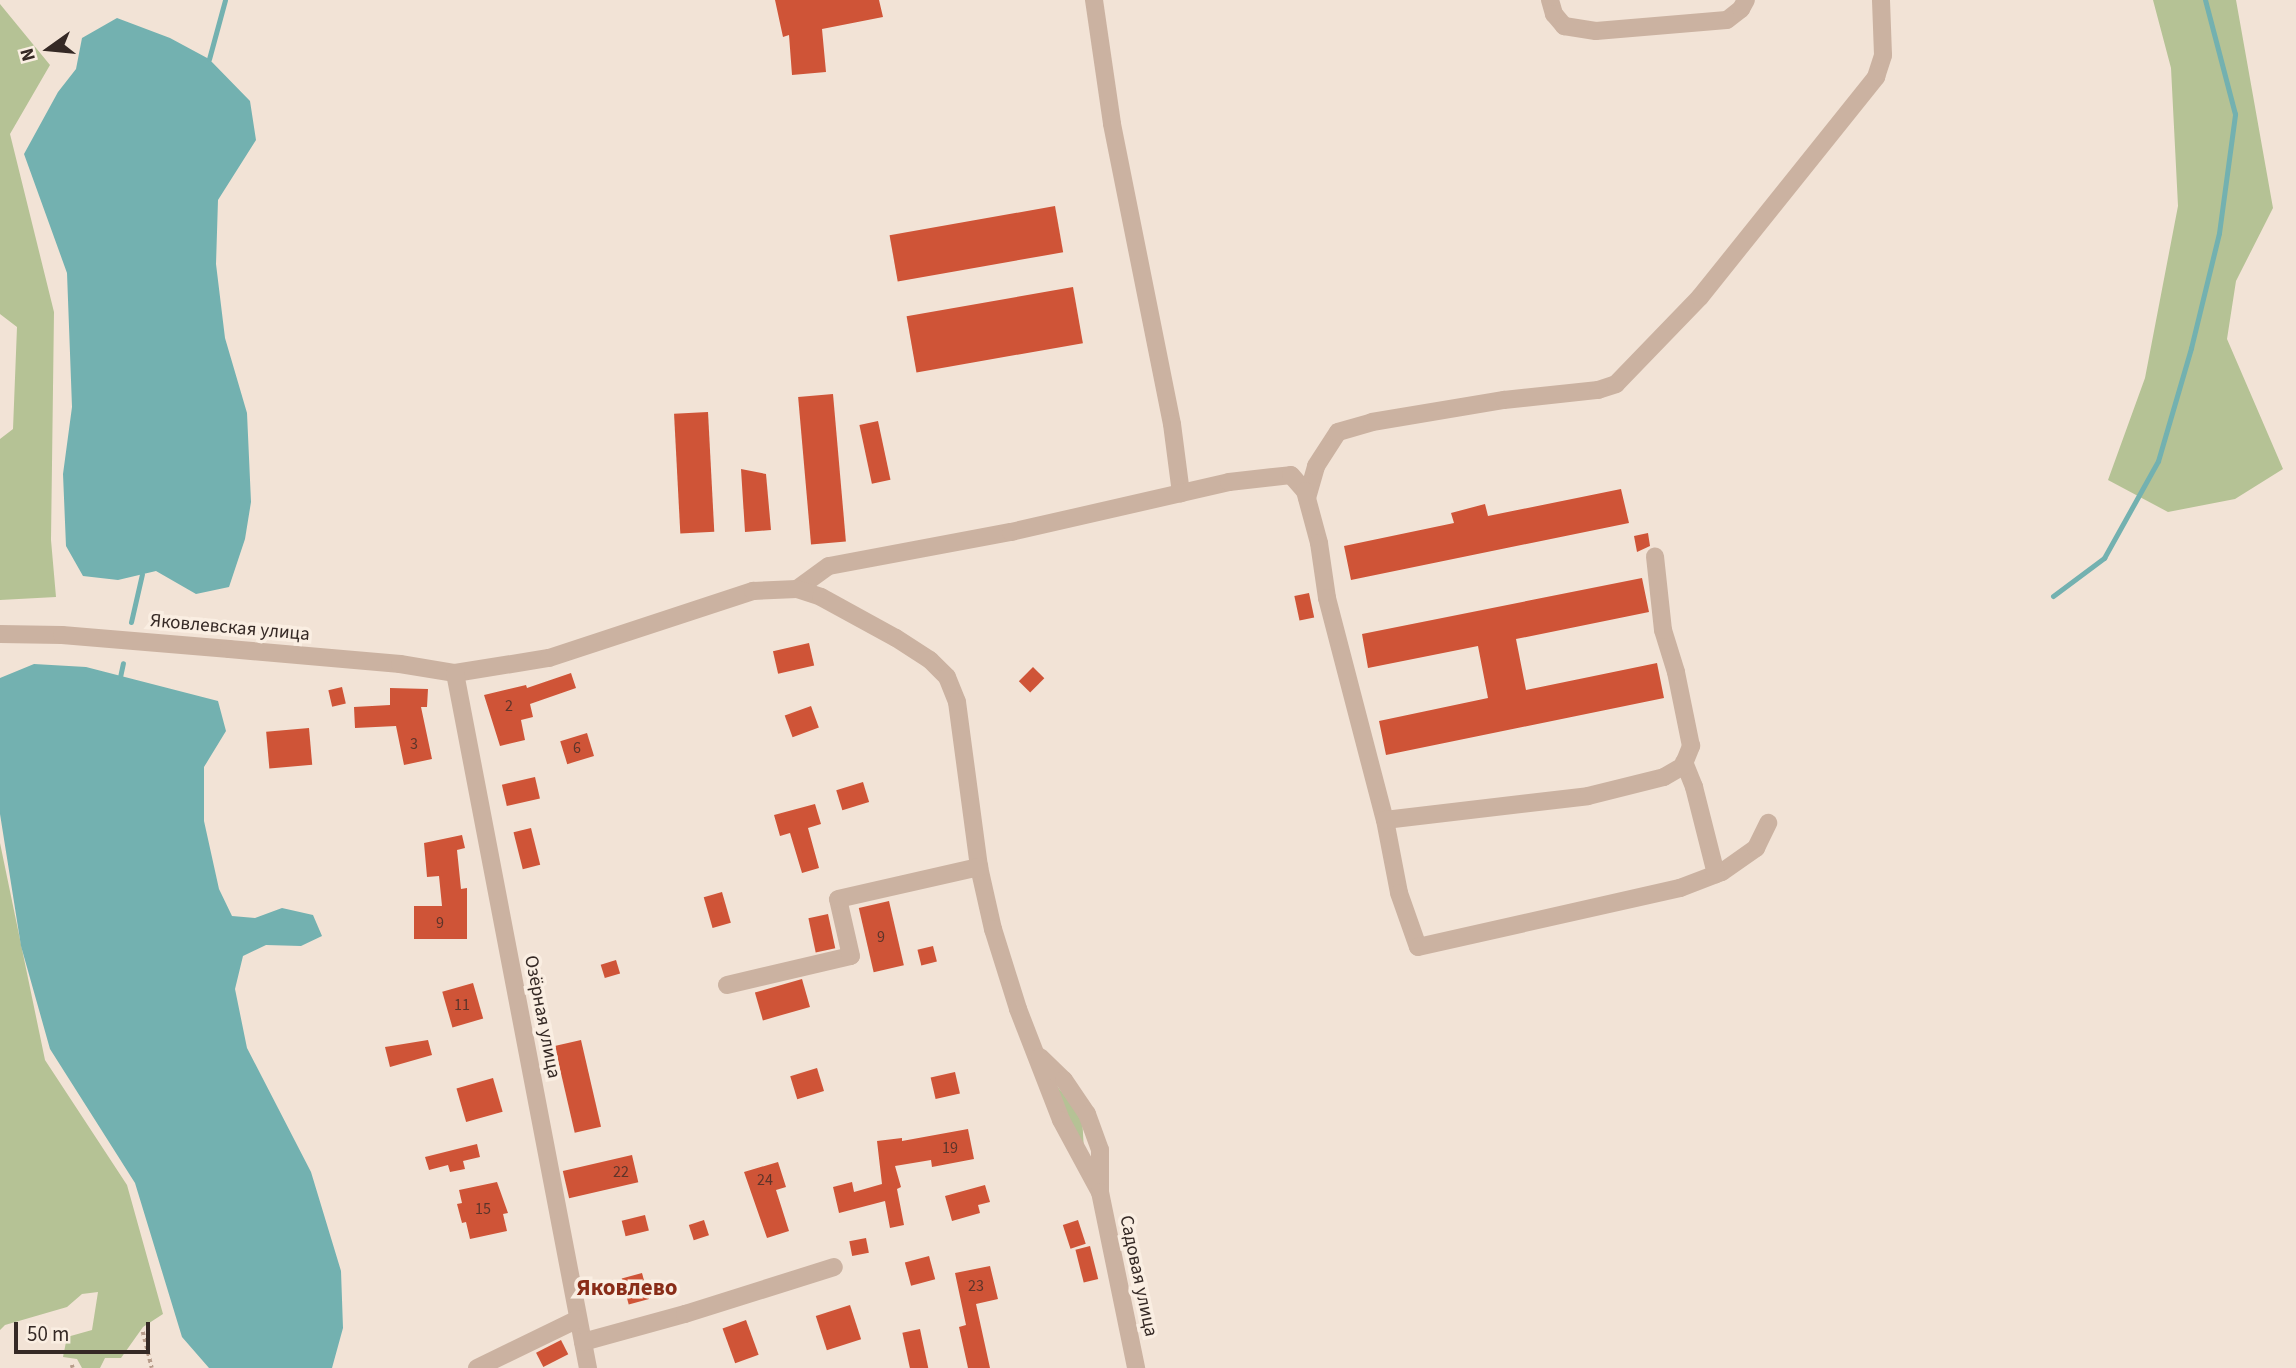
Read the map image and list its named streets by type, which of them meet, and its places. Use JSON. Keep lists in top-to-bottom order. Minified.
{"streets":{"street":["Яковлевская улица","Озёрная улица","Садовая улица"]},"crossings":[["Яковлевская улица","Озёрная улица"]],"districts":["Яковлево"],"house_numbers":["2","3","6","9","9","11","19","22","24","15","23"],"scale_bar":"50 m","north":"left"}
